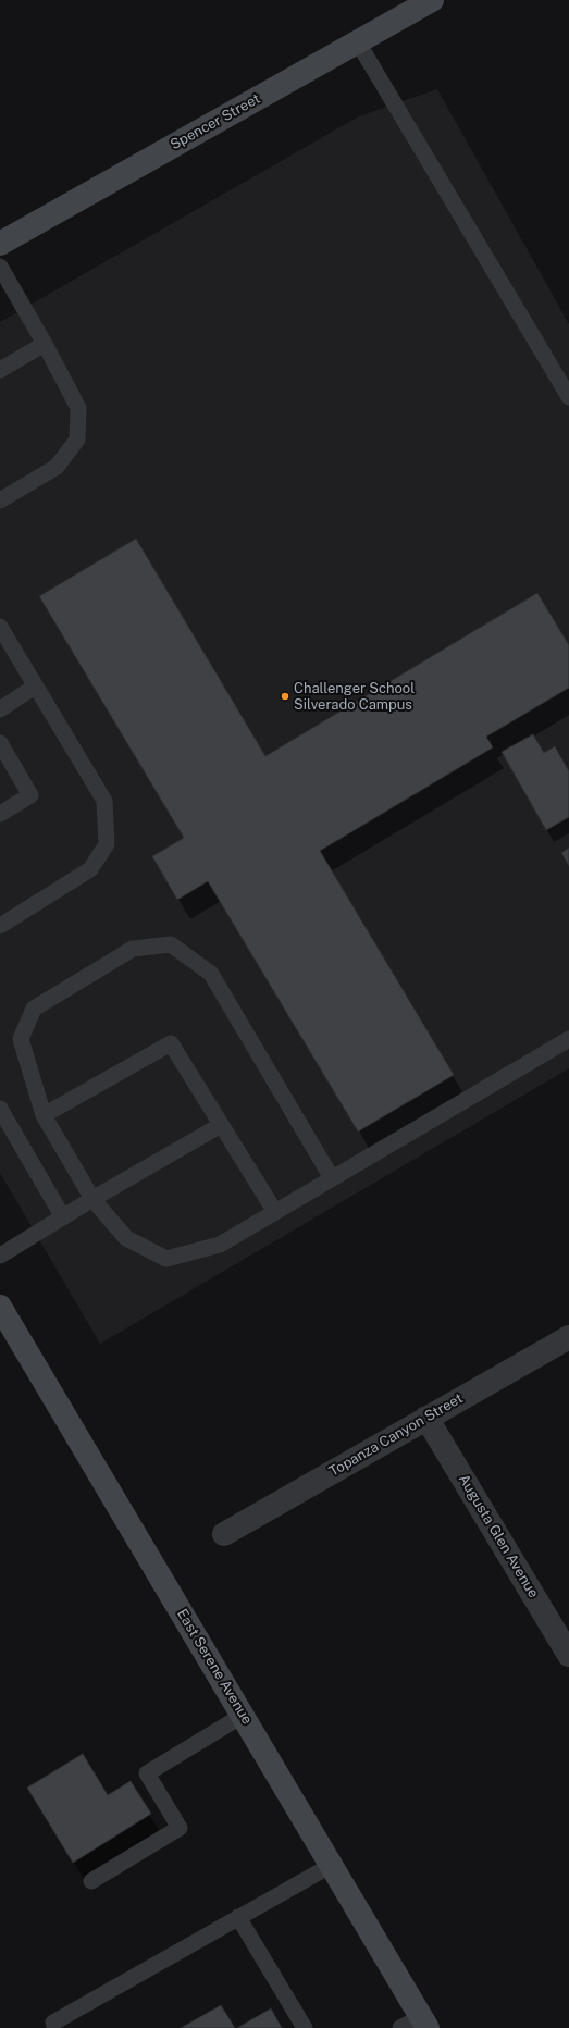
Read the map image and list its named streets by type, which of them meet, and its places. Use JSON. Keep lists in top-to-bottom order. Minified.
{"streets":{"main road":["Spencer Street","East Serene Avenue"],"street":["Topanza Canyon Street","Augusta Glen Avenue"]},"crossings":[["Topanza Canyon Street","Augusta Glen Avenue"]],"places":["Challenger School Silverado Campus"]}
